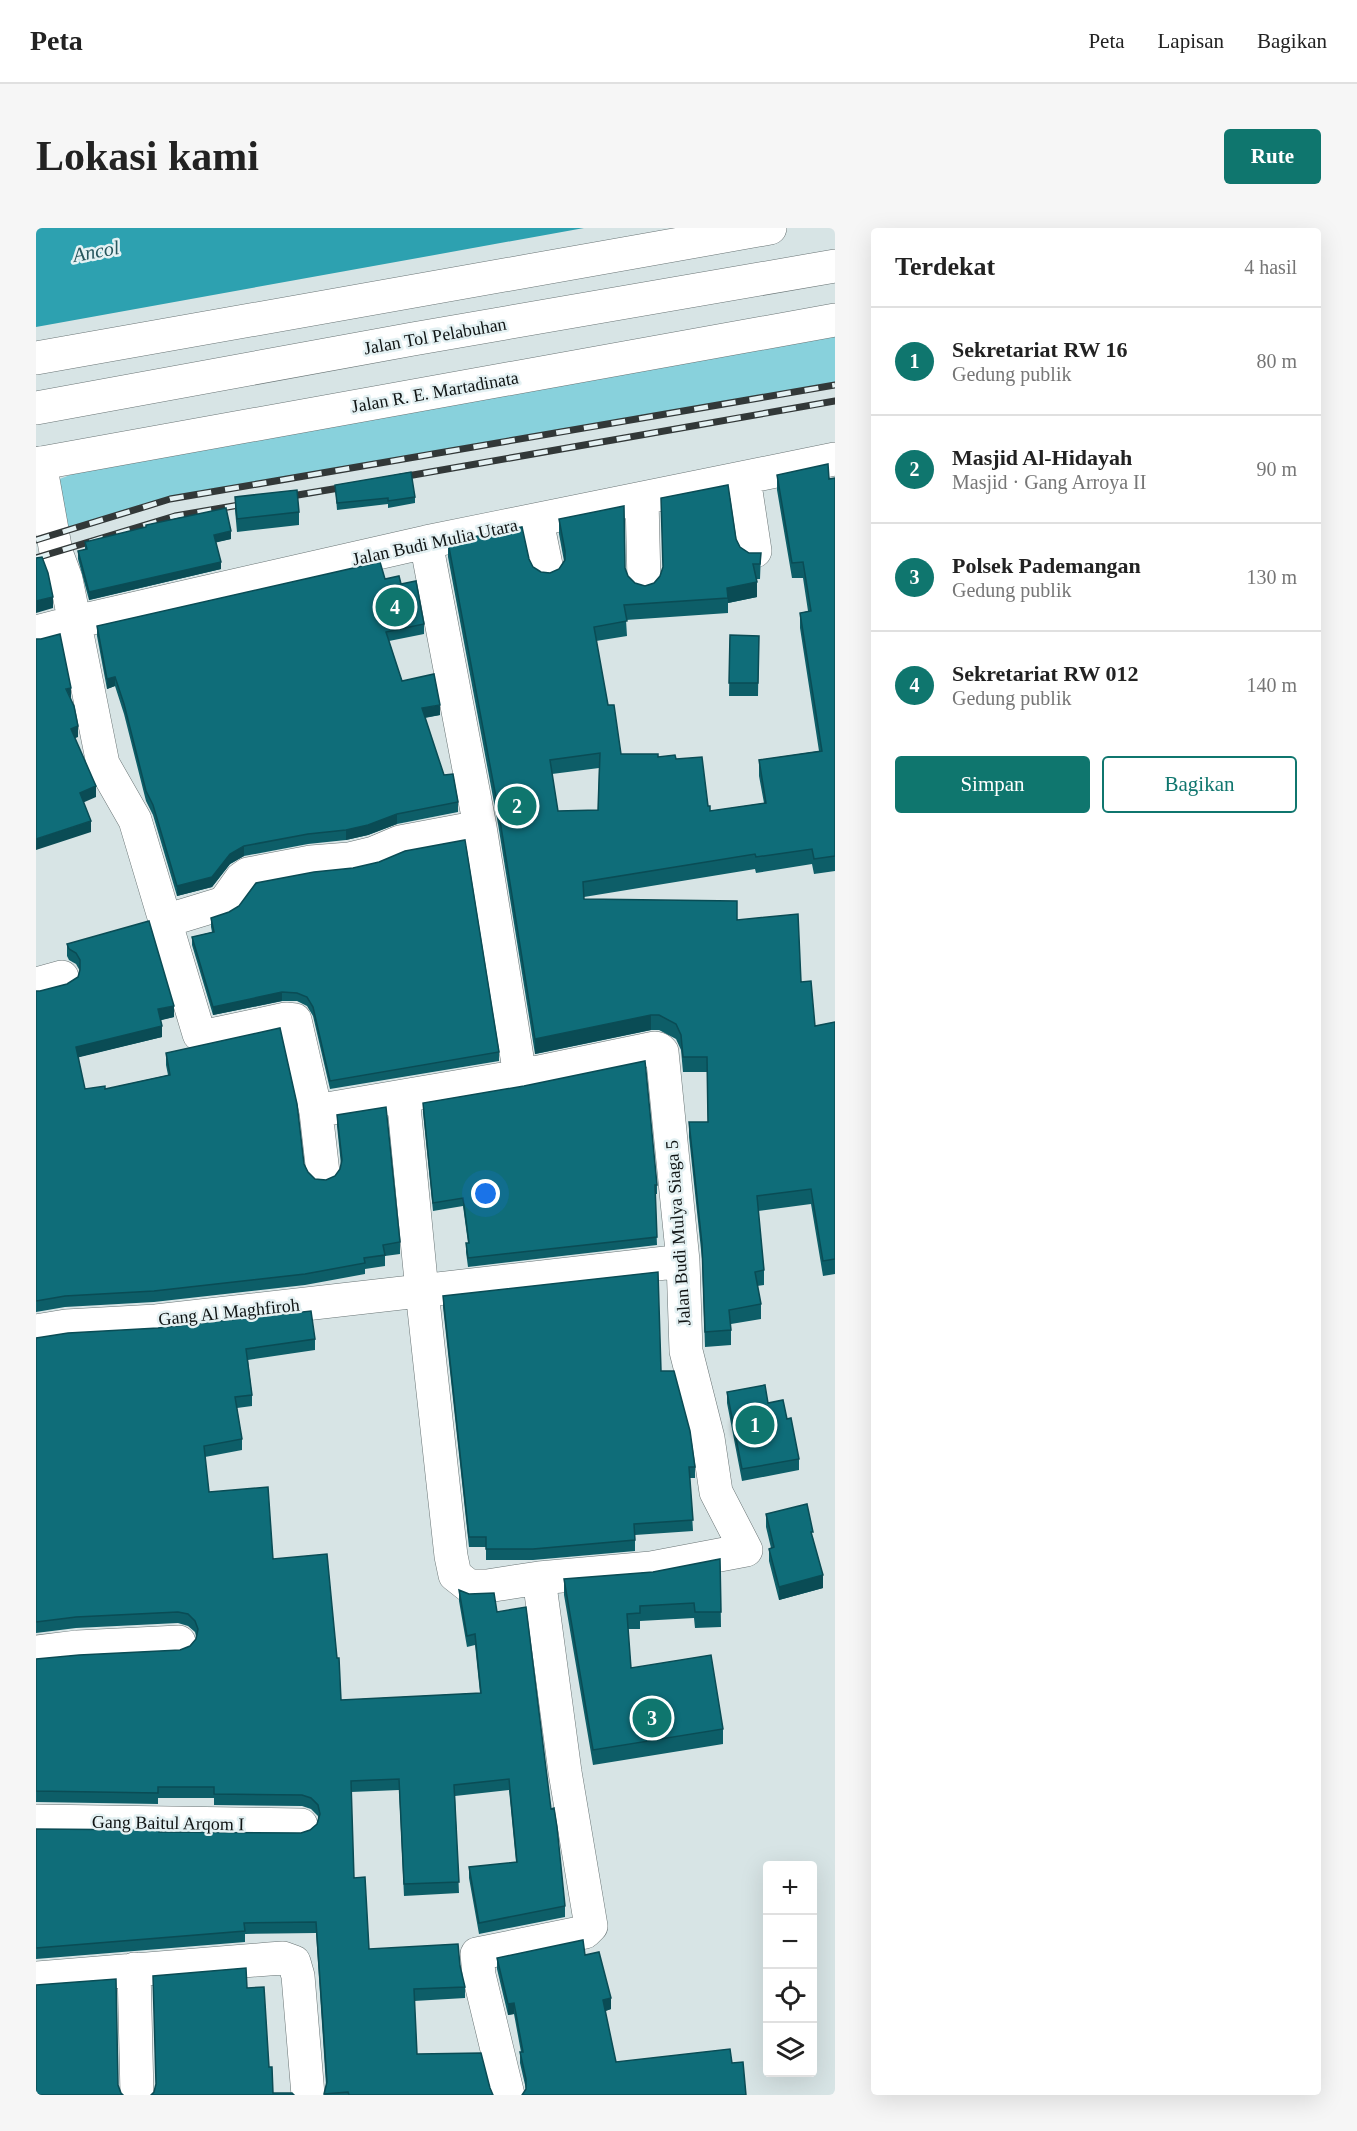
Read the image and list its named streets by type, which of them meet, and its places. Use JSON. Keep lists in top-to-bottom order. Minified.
{"streets":{"main road":["Jalan Tol Pelabuhan","Jalan R. E. Martadinata","Jalan Budi Mulia Utara","Jalan Budi Mulya Siaga 5","Gang Al Maghfiroh","Gang Baitul Arqom I"]},"crossings":[["Jalan Budi Mulya Siaga 5","Gang Al Maghfiroh"]],"water":["Ancol"],"page":{"header":"Peta","nav":["Peta","Lapisan","Bagikan"],"buttons":["Rute",["Simpan","Bagikan"]],"title":"Lokasi kami","heading":["Terdekat","4 hasil"],"list":[{"mark":"1","name":"Sekretariat RW 16","note":"Gedung publik","value":"80 m"},{"mark":"2","name":"Masjid Al-Hidayah","note":"Masjid · Gang Arroya II","value":"90 m"},{"mark":"3","name":"Polsek Pademangan","note":"Gedung publik","value":"130 m"},{"mark":"4","name":"Sekretariat RW 012","note":"Gedung publik","value":"140 m"}],"pins":["4","2","1","3"],"map_buttons":["+","−"]}}
